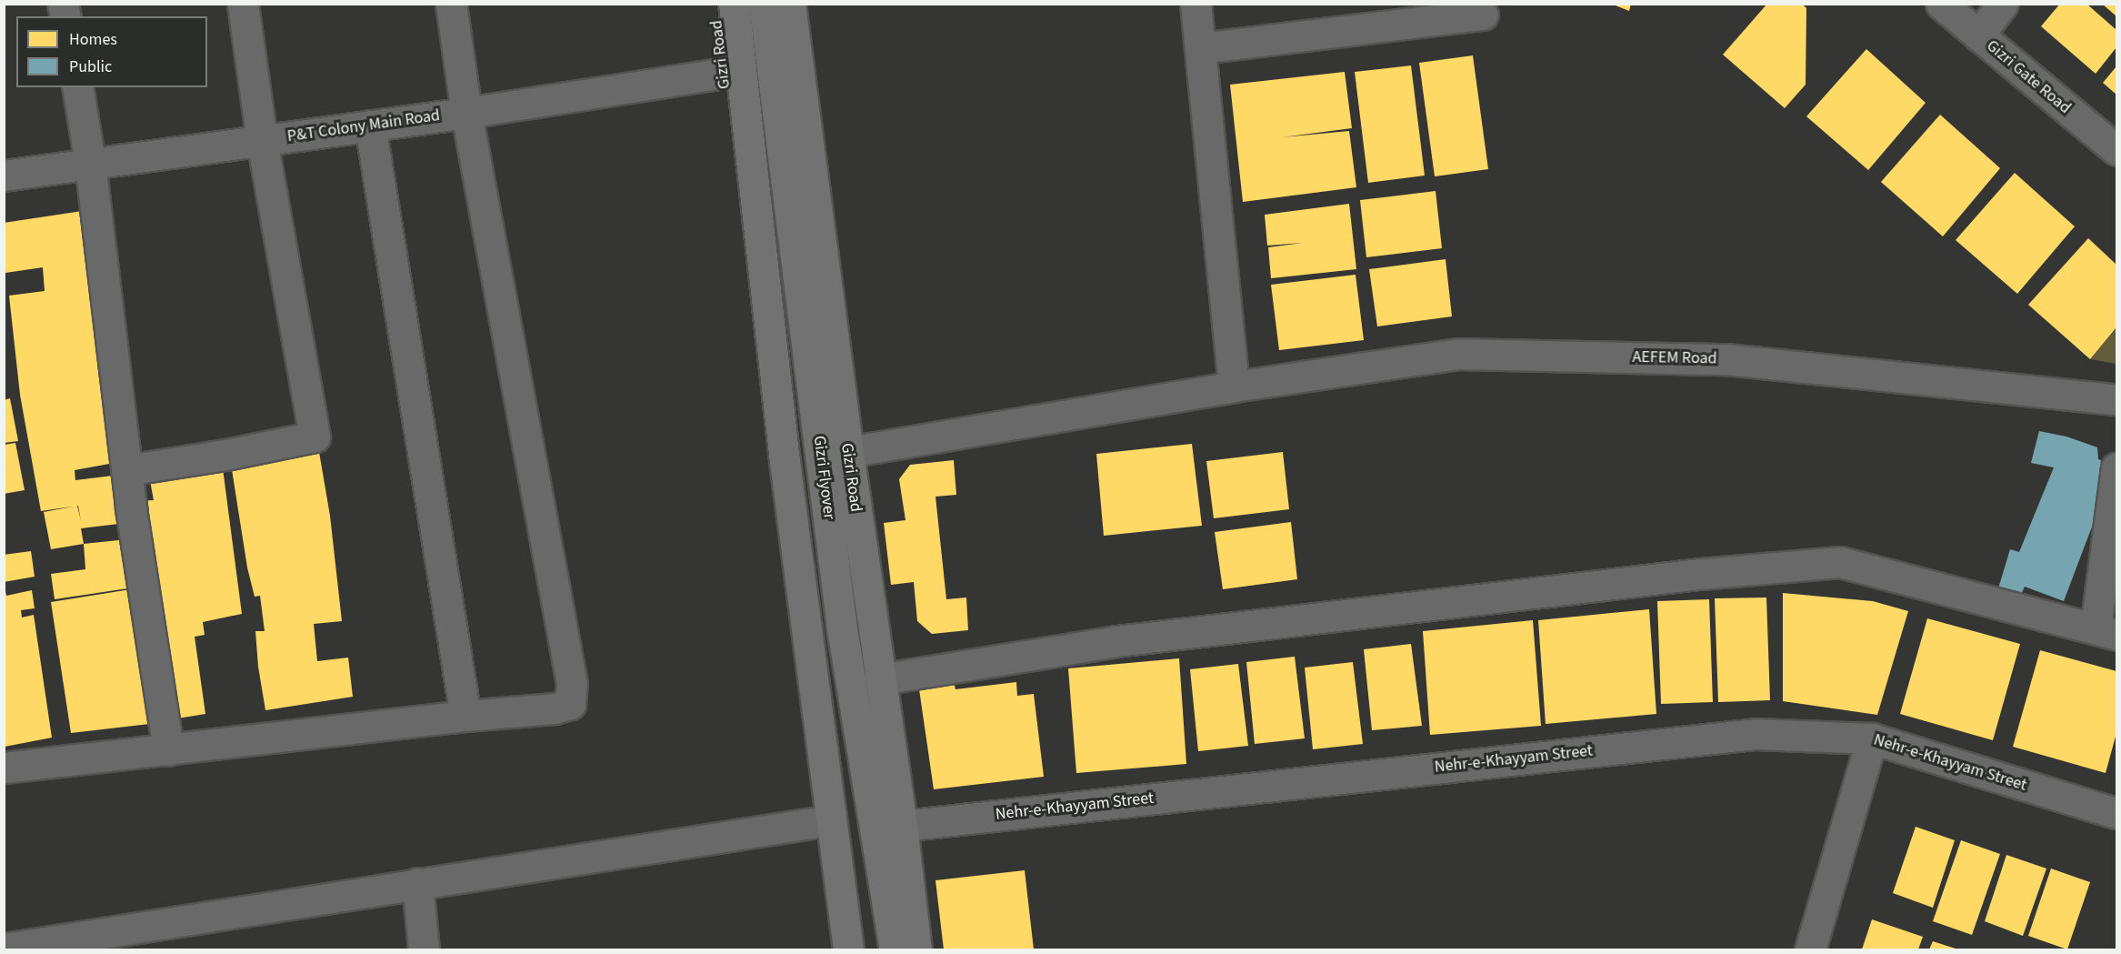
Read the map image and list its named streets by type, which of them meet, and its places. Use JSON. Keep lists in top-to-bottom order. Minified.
{"streets":{"main road":["Gizri Road","Gizri Flyover"],"street":["Gizri Gate Road","P&T Colony Main Road","AEFEM Road","Nehr-e-Khayyam Street"]},"crossings":[["Gizri Road","P&T Colony Main Road"],["Gizri Road","AEFEM Road"],["Gizri Road","Nehr-e-Khayyam Street"]],"legend":["Homes","Public"]}
